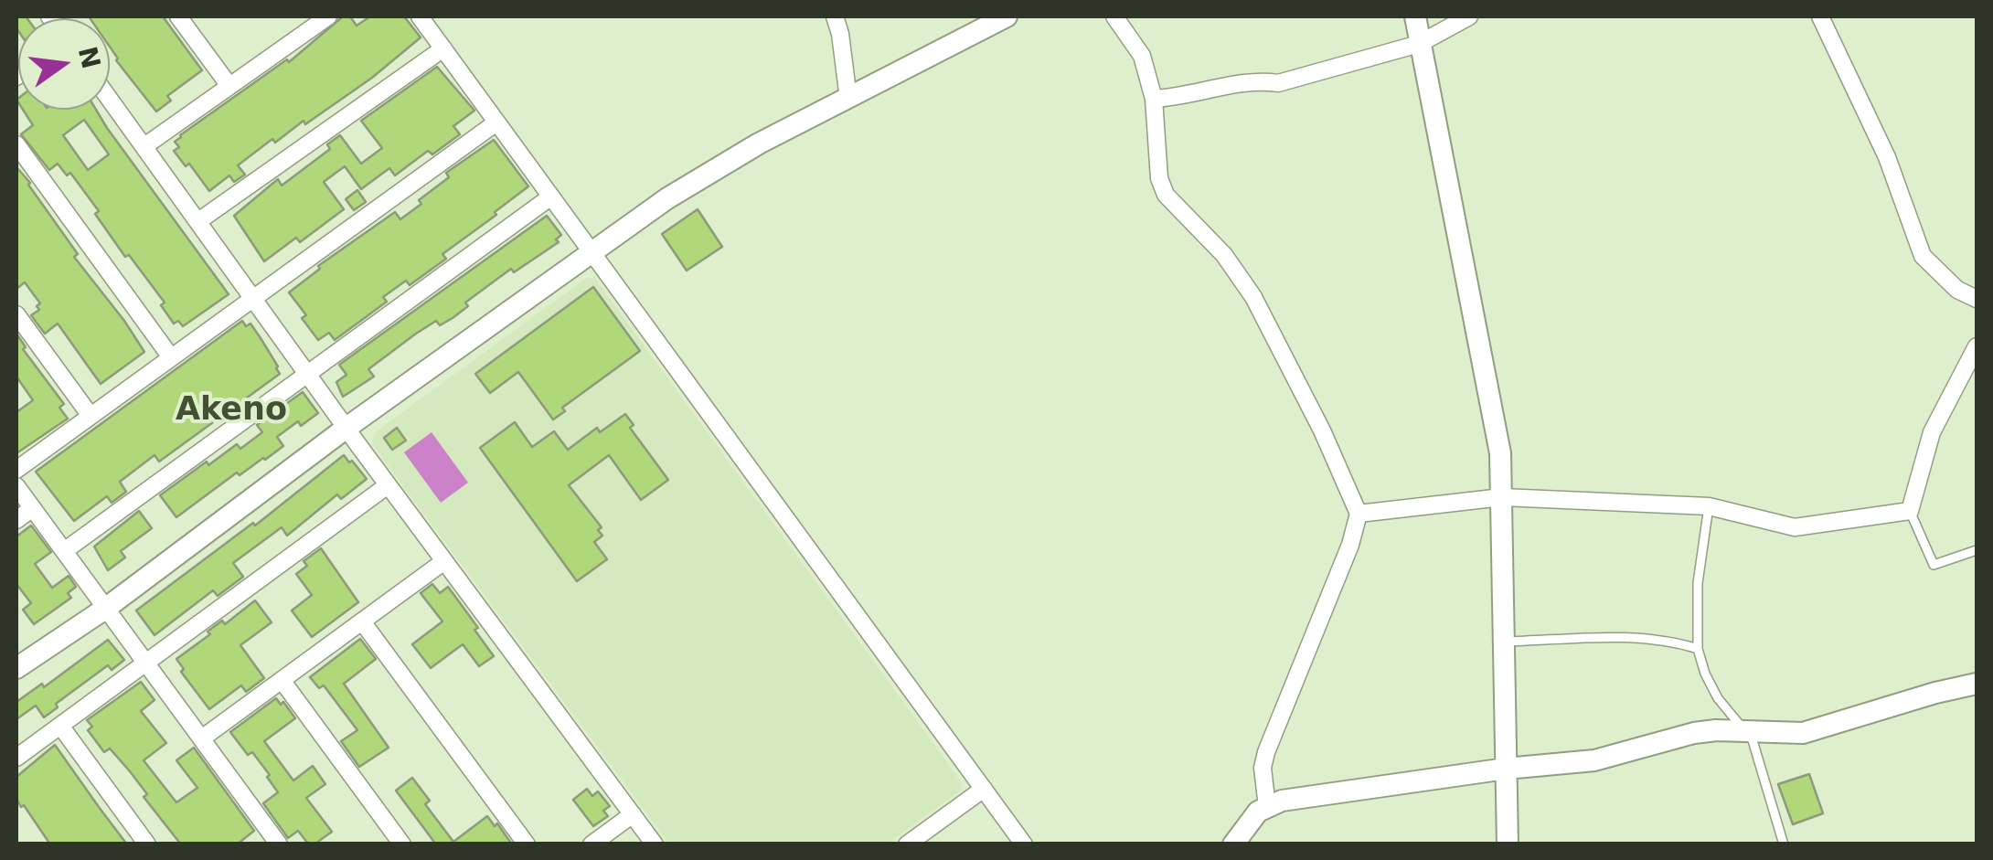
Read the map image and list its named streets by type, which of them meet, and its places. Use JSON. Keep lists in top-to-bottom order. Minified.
{"districts":["Akeno"],"north":"right"}
